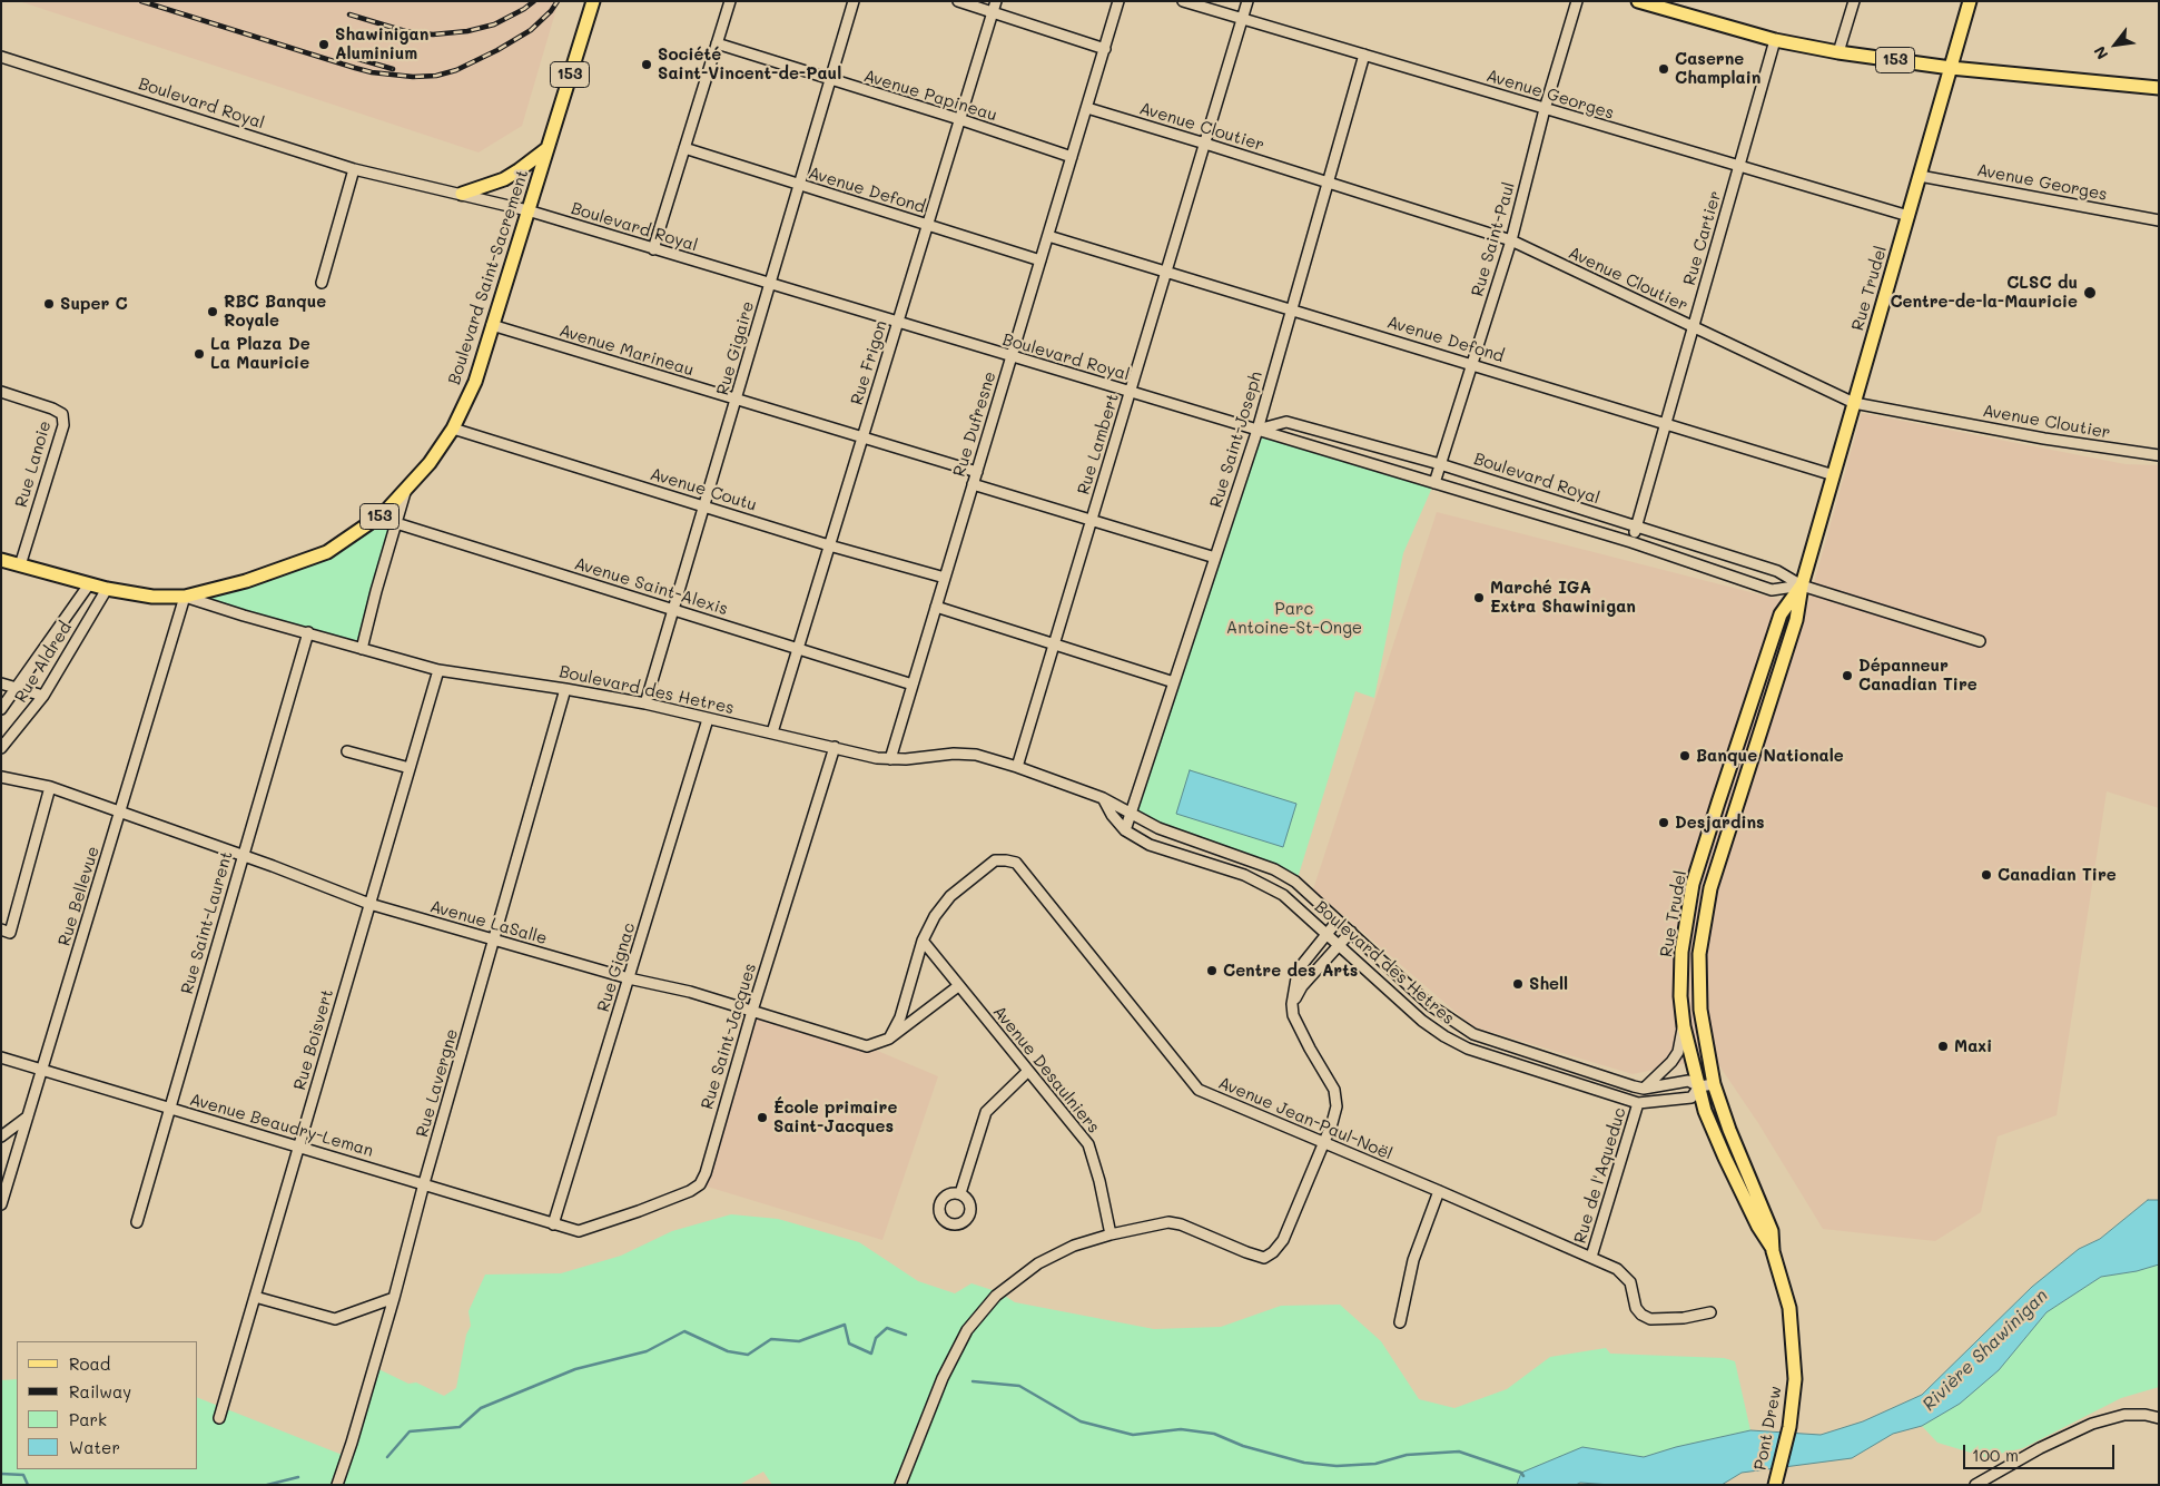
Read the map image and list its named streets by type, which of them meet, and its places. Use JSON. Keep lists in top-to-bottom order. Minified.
{"streets":{"main road":["153","Boulevard Saint-Sacrement","Rue Trudel","Pont Drew"],"street":["Avenue Georges","Avenue Papineau","Boulevard Royal","Avenue Cloutier","Avenue Defond","Rue Cartier","Rue Saint-Paul","Rue Gigaire","Avenue Marineau","Rue Frigon","Rue Dufresne","Rue Saint-Joseph","Rue Lambert","Rue Lanoie","Avenue Coutu","Avenue Saint-Alexis","Rue Aldred","Boulevard des Hetres","Rue Bellevue","Rue Saint-Laurent","Avenue LaSalle","Rue Gignac","Rue Saint-Jacques","Rue Boisvert","Avenue Desaulniers","Rue Lavergne","Avenue Jean-Paul-Noël","Avenue Beaudry-Leman","Rue de l'Aqueduc"]},"crossings":[["153","Rue Cartier"],["153","Boulevard Saint-Sacrement"],["153","Rue Trudel"],["153","Rue Lanoie"],["153","Rue Aldred"],["Avenue Georges","Rue Cartier"],["Avenue Georges","Rue Saint-Paul"],["Avenue Georges","Rue Trudel"],["Avenue Georges","Rue Saint-Joseph"],["Avenue Georges","Rue Lambert"],["Avenue Papineau","Rue Gigaire"],["Avenue Papineau","Rue Frigon"],["Avenue Papineau","Rue Dufresne"],["Boulevard Royal","Rue Cartier"],["Boulevard Royal","Rue Saint-Paul"],["Boulevard Royal","Boulevard Saint-Sacrement"],["Boulevard Royal","Rue Trudel"],["Boulevard Royal","Rue Gigaire"],["Boulevard Royal","Rue Frigon"],["Boulevard Royal","Rue Dufresne"],["Boulevard Royal","Rue Saint-Joseph"],["Boulevard Royal","Rue Lambert"],["Avenue Cloutier","Rue Cartier"],["Avenue Cloutier","Rue Saint-Paul"],["Avenue Cloutier","Rue Trudel"],["Avenue Cloutier","Rue Dufresne"],["Avenue Cloutier","Rue Saint-Joseph"],["Avenue Cloutier","Rue Lambert"],["Avenue Defond","Rue Cartier"],["Avenue Defond","Rue Saint-Paul"],["Avenue Defond","Rue Trudel"],["Avenue Defond","Rue Gigaire"],["Avenue Defond","Rue Frigon"],["Avenue Defond","Rue Dufresne"],["Avenue Defond","Rue Saint-Joseph"],["Avenue Defond","Rue Lambert"],["Boulevard Saint-Sacrement","Avenue Marineau"],["Boulevard Saint-Sacrement","Avenue Coutu"],["Boulevard Saint-Sacrement","Avenue Saint-Alexis"],["Boulevard Saint-Sacrement","Rue Aldred"],["Boulevard Saint-Sacrement","Boulevard des Hetres"],["Boulevard Saint-Sacrement","Rue Bellevue"],["Rue Trudel","Boulevard des Hetres"],["Rue Trudel","Pont Drew"],["Rue Gigaire","Avenue Marineau"],["Rue Gigaire","Avenue Coutu"],["Rue Gigaire","Avenue Saint-Alexis"],["Rue Gigaire","Boulevard des Hetres"],["Avenue Marineau","Rue Frigon"],["Avenue Marineau","Rue Dufresne"],["Rue Frigon","Avenue Coutu"],["Rue Frigon","Avenue Saint-Alexis"],["Rue Frigon","Boulevard des Hetres"],["Rue Dufresne","Avenue Coutu"],["Rue Dufresne","Avenue Saint-Alexis"],["Rue Dufresne","Boulevard des Hetres"],["Rue Saint-Joseph","Boulevard des Hetres"],["Rue Lambert","Boulevard des Hetres"],["Boulevard des Hetres","Rue Bellevue"],["Boulevard des Hetres","Rue Saint-Laurent"],["Boulevard des Hetres","Rue Gignac"],["Boulevard des Hetres","Rue Saint-Jacques"],["Boulevard des Hetres","Rue Boisvert"],["Boulevard des Hetres","Rue Lavergne"],["Boulevard des Hetres","Rue de l'Aqueduc"],["Rue Bellevue","Avenue LaSalle"],["Rue Bellevue","Avenue Beaudry-Leman"],["Rue Saint-Laurent","Avenue LaSalle"],["Rue Saint-Laurent","Avenue Beaudry-Leman"],["Avenue LaSalle","Rue Gignac"],["Avenue LaSalle","Rue Saint-Jacques"],["Avenue LaSalle","Rue Boisvert"],["Avenue LaSalle","Avenue Desaulniers"],["Avenue LaSalle","Rue Lavergne"],["Avenue LaSalle","Avenue Jean-Paul-Noël"],["Rue Gignac","Rue Saint-Jacques"],["Rue Gignac","Avenue Beaudry-Leman"],["Rue Saint-Jacques","Avenue Beaudry-Leman"],["Rue Boisvert","Avenue Beaudry-Leman"],["Avenue Desaulniers","Avenue Jean-Paul-Noël"],["Rue Lavergne","Avenue Beaudry-Leman"],["Avenue Jean-Paul-Noël","Rue de l'Aqueduc"]],"water":["Rivière Shawinigan"],"parks":["Parc Antoine-St-Onge"],"places":["Shawinigan Aluminium","Société Saint-Vincent-de-Paul","Caserne Champlain","CLSC du Centre-de-la-Mauricie","Super C","RBC Banque Royale","La Plaza De La Mauricie","Marché IGA Extra Shawinigan","Dépanneur Canadian Tire","Banque Nationale","Desjardins","Canadian Tire","Centre des Arts","Shell","Maxi","École primaire Saint-Jacques"],"legend":["Road","Railway","Park","Water"],"scale_bar":"100 m","north":"bottom left"}
